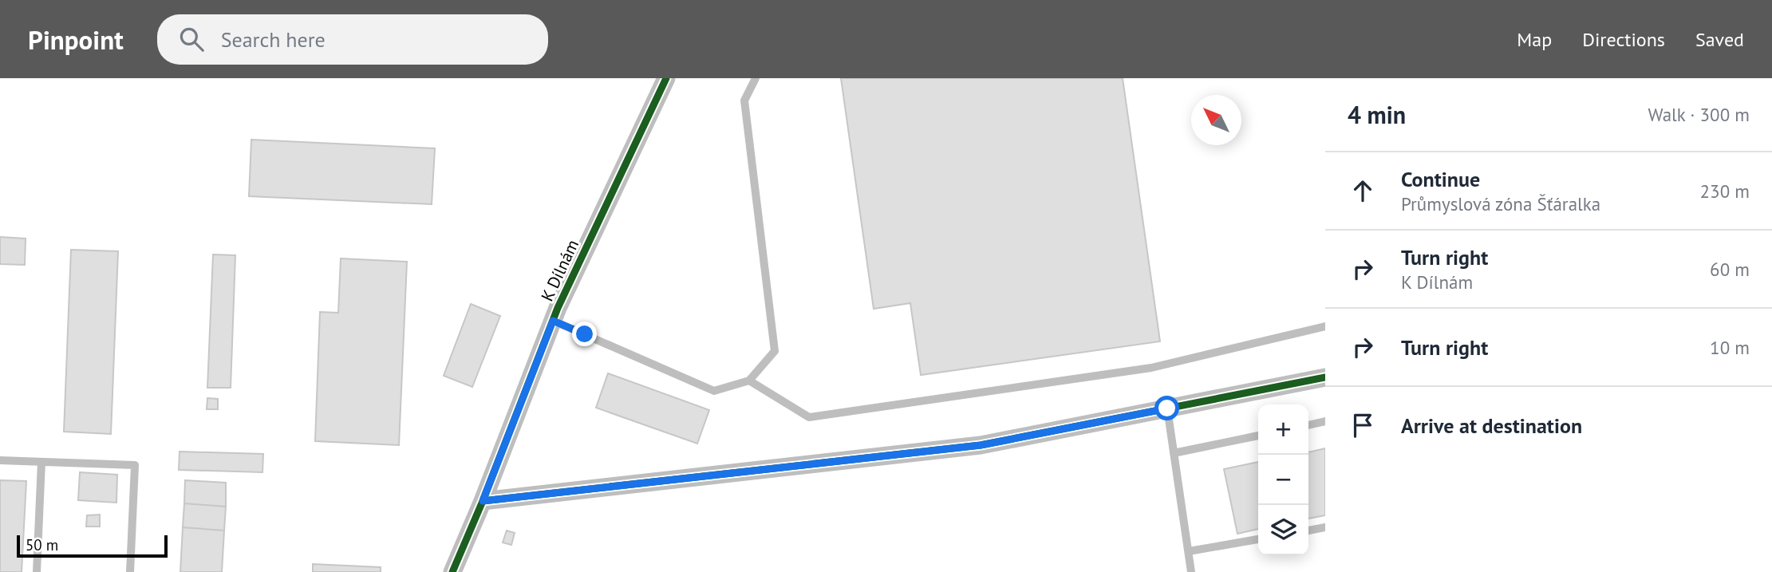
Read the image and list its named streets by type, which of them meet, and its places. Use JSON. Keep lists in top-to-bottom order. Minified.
{"streets":{"street":["K Dílnám"]},"scale_bar":"50 m","north":"top left","page":{"header":"Pinpoint","search":"Search here","nav":["Map","Directions","Saved"],"heading":["4 min","Walk · 300 m"],"list":[["Continue","Průmyslová zóna Šťáralka","230 m"],["Turn right","K Dílnám","60 m"],["Turn right","10 m"],"Arrive at destination"],"map_buttons":["+","−"],"scale":"50 m"}}
